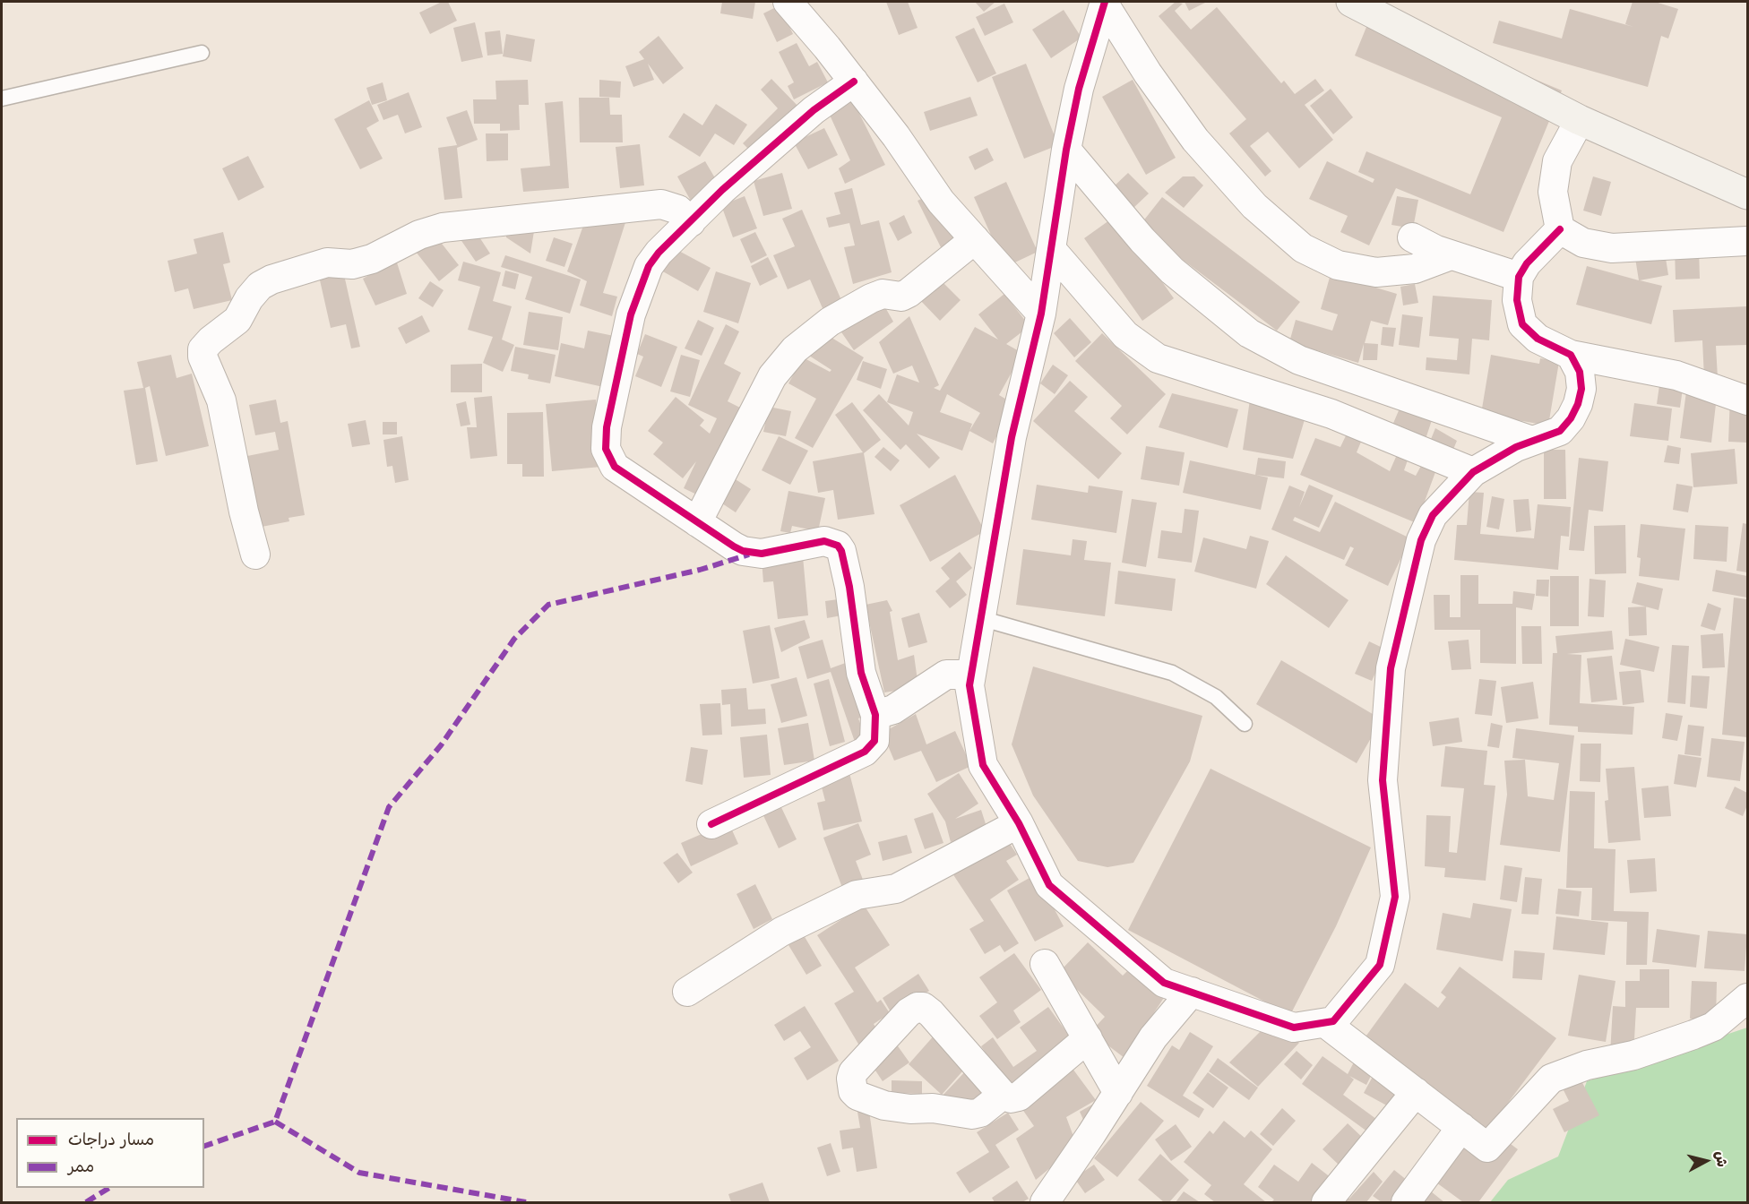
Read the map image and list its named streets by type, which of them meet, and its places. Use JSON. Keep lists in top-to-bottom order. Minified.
{"legend":["مسار دراجات","ممر"],"north":"right"}
